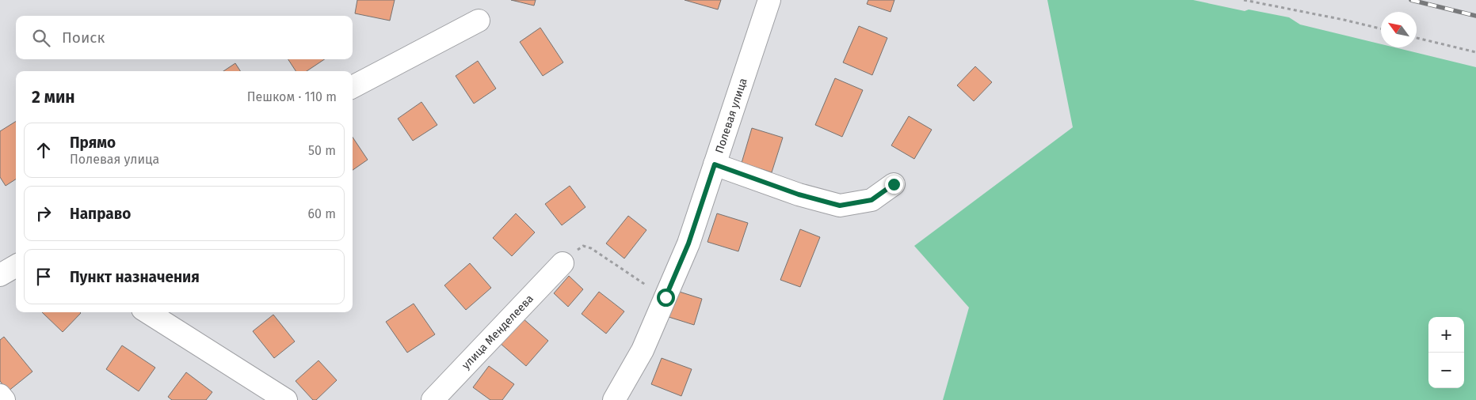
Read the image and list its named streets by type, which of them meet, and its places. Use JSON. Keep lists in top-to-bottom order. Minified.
{"streets":{"street":["Полевая улица","улица Менделеева"]},"north":"top left","page":{"search":"Поиск","heading":["2 мин","Пешком · 110 m"],"list":[["Прямо","Полевая улица","50 m"],["Направо","60 m"],"Пункт назначения"],"map_buttons":["+","−"]}}
